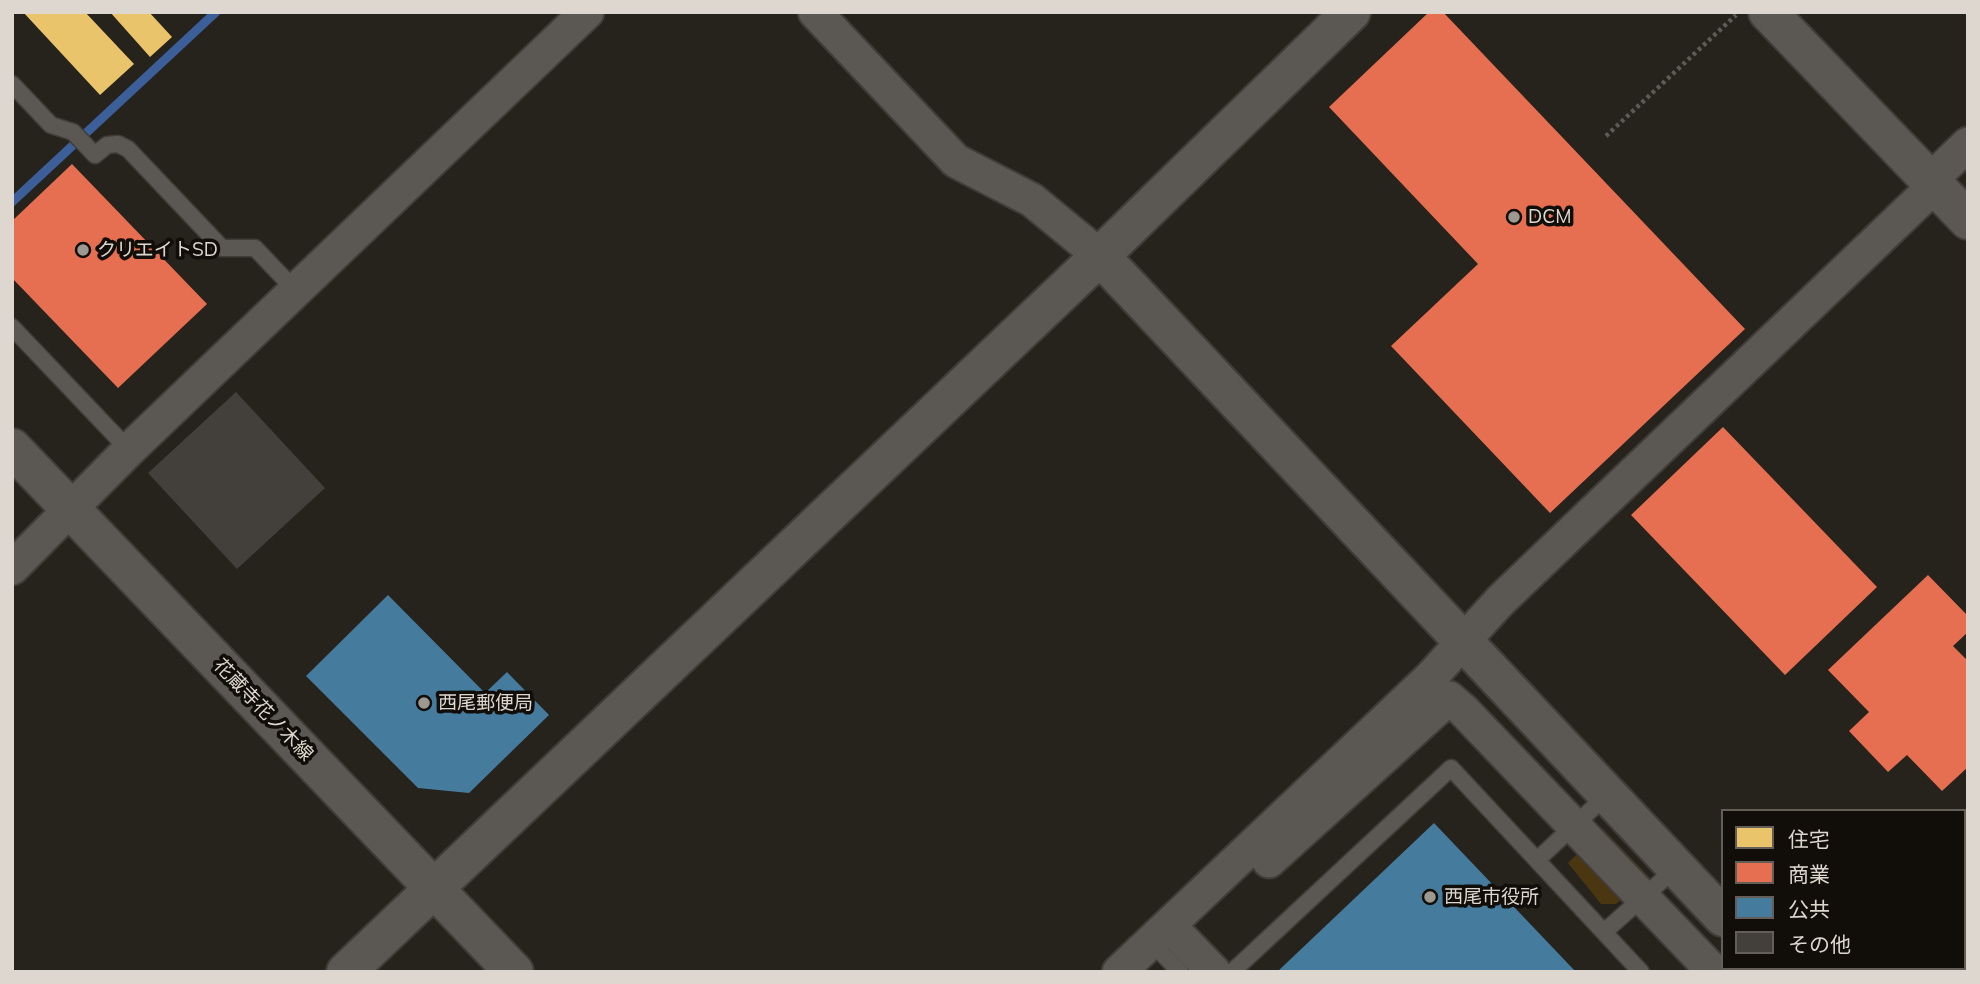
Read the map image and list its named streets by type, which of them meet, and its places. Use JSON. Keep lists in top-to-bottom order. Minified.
{"streets":{"street":["花蔵寺花ノ木線"]},"places":["DCM","クリエイトSD","西尾郵便局","西尾市役所"],"legend":["住宅","商業","公共","その他"]}
